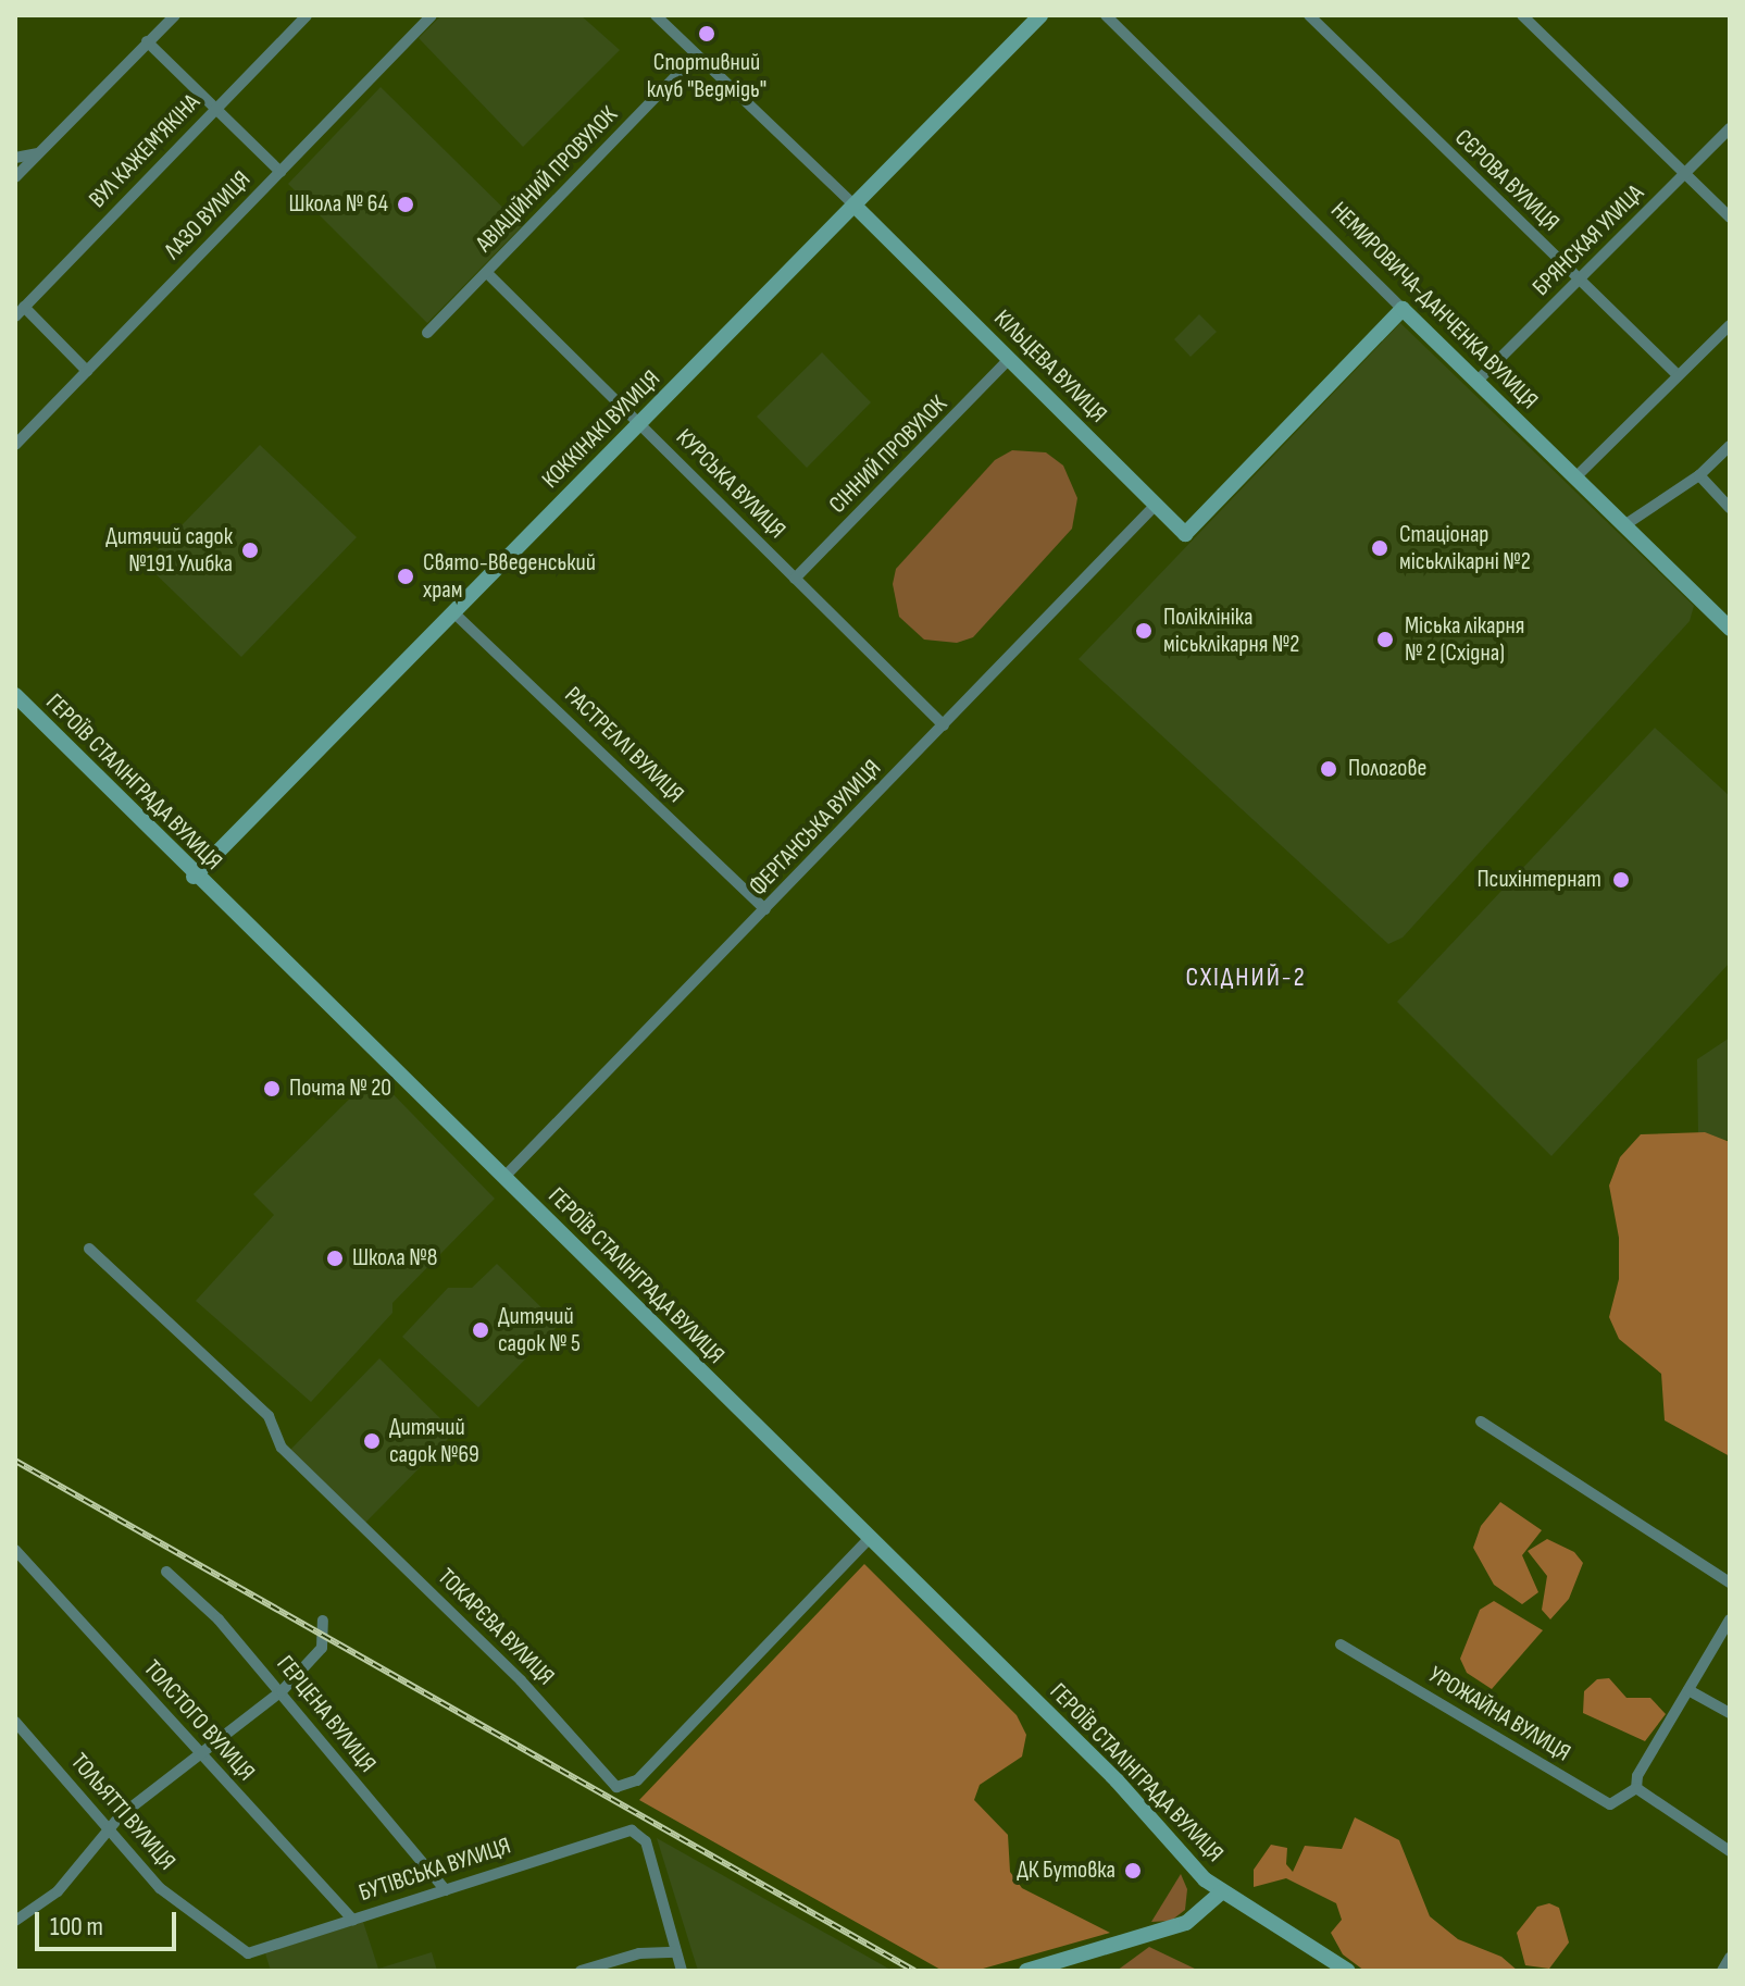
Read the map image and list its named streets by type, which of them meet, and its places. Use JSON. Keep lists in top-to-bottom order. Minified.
{"streets":{"street":["ВУЛ КАЖЕМ'ЯКІНА","АВІАЦІЙНИЙ ПРОВУЛОК","СЄРОВА ВУЛИЦЯ","ЛАЗО ВУЛИЦЯ","БРЯНСКАЯ УЛИЦА","НЕМИРОВИЧА-ДАНЧЕНКА ВУЛИЦЯ","КІЛЬЦЕВА ВУЛИЦЯ","КОККІНАКІ ВУЛИЦЯ","СІННИЙ ПРОВУЛОК","КУРСЬКА ВУЛИЦЯ","РАСТРЕЛЛІ ВУЛИЦЯ","ГЕРОЇВ СТАЛІНГРАДА ВУЛИЦЯ","ФЕРГАНСЬКА ВУЛИЦЯ","ТОКАРЄВА ВУЛИЦЯ","ГЕРЦЕНА ВУЛИЦЯ","УРОЖАЙНА ВУЛИЦЯ","ТОЛСТОГО ВУЛИЦЯ","ТОЛЬЯТТІ ВУЛИЦЯ","БУТІВСЬКА ВУЛИЦЯ"]},"crossings":[["АВІАЦІЙНИЙ ПРОВУЛОК","КІЛЬЦЕВА ВУЛИЦЯ"],["АВІАЦІЙНИЙ ПРОВУЛОК","КУРСЬКА ВУЛИЦЯ"],["СЄРОВА ВУЛИЦЯ","БРЯНСКАЯ УЛИЦА"],["БРЯНСКАЯ УЛИЦА","НЕМИРОВИЧА-ДАНЧЕНКА ВУЛИЦЯ"],["НЕМИРОВИЧА-ДАНЧЕНКА ВУЛИЦЯ","КІЛЬЦЕВА ВУЛИЦЯ"],["КІЛЬЦЕВА ВУЛИЦЯ","КОККІНАКІ ВУЛИЦЯ"],["КІЛЬЦЕВА ВУЛИЦЯ","СІННИЙ ПРОВУЛОК"],["КІЛЬЦЕВА ВУЛИЦЯ","ФЕРГАНСЬКА ВУЛИЦЯ"],["КОККІНАКІ ВУЛИЦЯ","КУРСЬКА ВУЛИЦЯ"],["КОККІНАКІ ВУЛИЦЯ","РАСТРЕЛЛІ ВУЛИЦЯ"],["КОККІНАКІ ВУЛИЦЯ","ГЕРОЇВ СТАЛІНГРАДА ВУЛИЦЯ"],["СІННИЙ ПРОВУЛОК","КУРСЬКА ВУЛИЦЯ"],["КУРСЬКА ВУЛИЦЯ","ФЕРГАНСЬКА ВУЛИЦЯ"],["РАСТРЕЛЛІ ВУЛИЦЯ","ФЕРГАНСЬКА ВУЛИЦЯ"],["ГЕРОЇВ СТАЛІНГРАДА ВУЛИЦЯ","ФЕРГАНСЬКА ВУЛИЦЯ"],["ГЕРОЇВ СТАЛІНГРАДА ВУЛИЦЯ","ТОКАРЄВА ВУЛИЦЯ"],["ГЕРЦЕНА ВУЛИЦЯ","БУТІВСЬКА ВУЛИЦЯ"],["ТОЛСТОГО ВУЛИЦЯ","БУТІВСЬКА ВУЛИЦЯ"],["ТОЛЬЯТТІ ВУЛИЦЯ","БУТІВСЬКА ВУЛИЦЯ"]],"districts":["СХІДНИЙ-2"],"places":["Спортивний клуб \"Ведмідь\"","Школа № 64","Стаціонар міськлікарні №2","Дитячий садок №191 Улибка","Свято-Введенський храм","Поліклініка міськлікарня №2","Міська лікарня № 2 (Східна)","Пологове","Психінтернат","Почта № 20","Школа №8","Дитячий садок № 5","Дитячий садок №69","ДК Бутовка"],"scale_bar":"100 m"}
